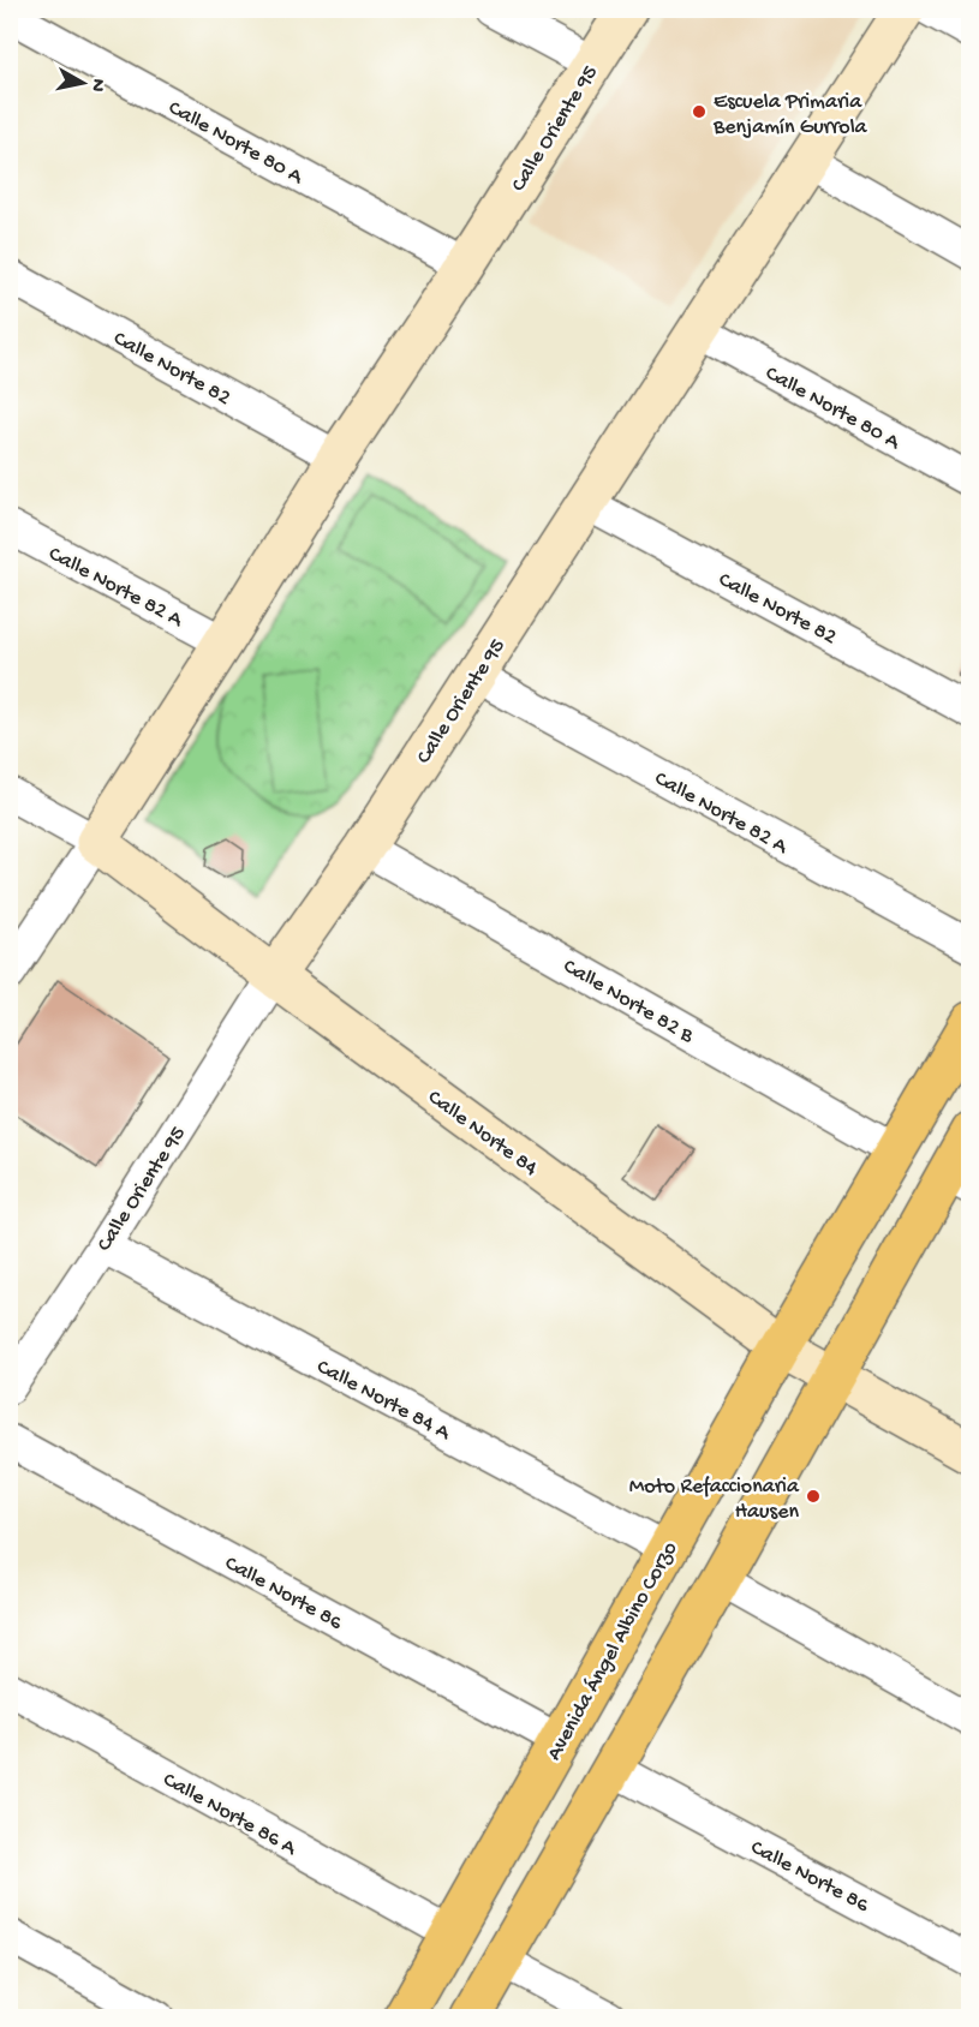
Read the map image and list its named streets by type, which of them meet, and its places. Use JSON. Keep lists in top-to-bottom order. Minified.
{"streets":{"main road":["Avenida Ángel Albino Corzo"],"street":["Calle Oriente 95","Calle Norte 80 A","Calle Norte 82","Calle Norte 82 A","Calle Norte 82 B","Calle Norte 84","Calle Norte 84 A","Calle Norte 86","Calle Norte 86 A"]},"crossings":[["Calle Oriente 95","Calle Norte 80 A"],["Calle Oriente 95","Calle Norte 82"],["Calle Oriente 95","Calle Norte 82 A"],["Calle Oriente 95","Calle Norte 82 B"],["Calle Oriente 95","Calle Norte 84"],["Calle Oriente 95","Calle Norte 84 A"],["Calle Norte 82 B","Avenida Ángel Albino Corzo"],["Calle Norte 84","Avenida Ángel Albino Corzo"],["Calle Norte 84 A","Avenida Ángel Albino Corzo"],["Calle Norte 86","Avenida Ángel Albino Corzo"],["Avenida Ángel Albino Corzo","Calle Norte 86 A"]],"places":["Escuela Primaria Benjamín Gurrola","Moto Refaccionaria Hausen"],"north":"right"}
